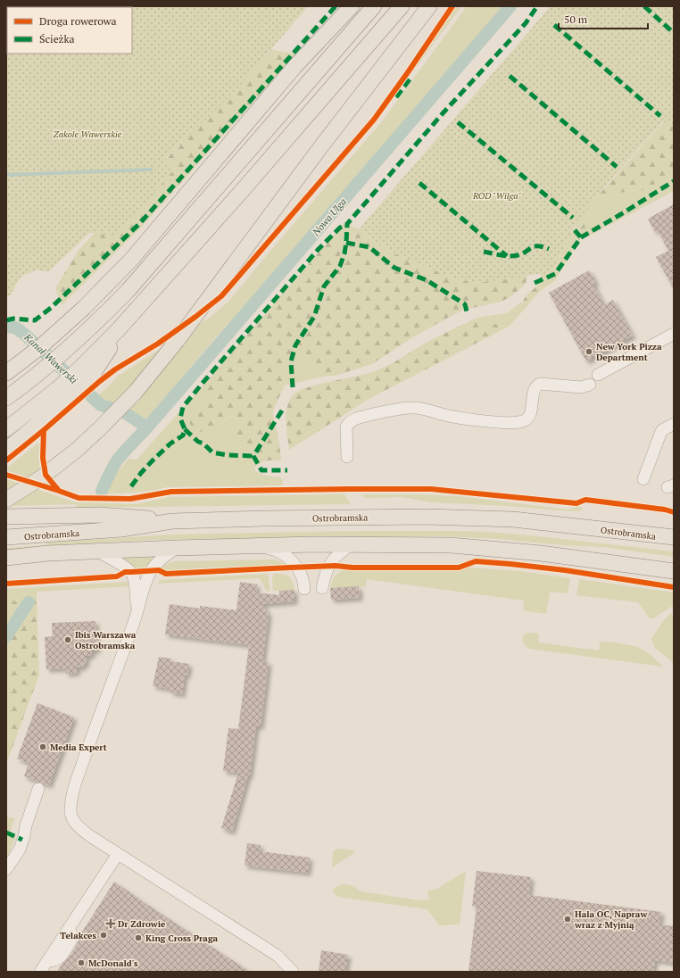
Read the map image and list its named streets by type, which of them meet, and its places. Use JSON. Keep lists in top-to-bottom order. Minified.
{"streets":{"main road":["Ostrobramska"]},"water":["Nowa Ulga","Kanał Wawerski"],"parks":["Zakole Wawerskie","ROD \"Wilga\""],"places":{"other":["New York Pizza Department","Ibis Warszawa Ostrobramska","Media Expert","Hala OC, Napraw wraz z Myjnią","Telakces","King Cross Praga","McDonald's"],"health":["Dr Zdrowie"]},"legend":["Droga rowerowa","Ścieżka"],"scale_bar":"50 m"}
